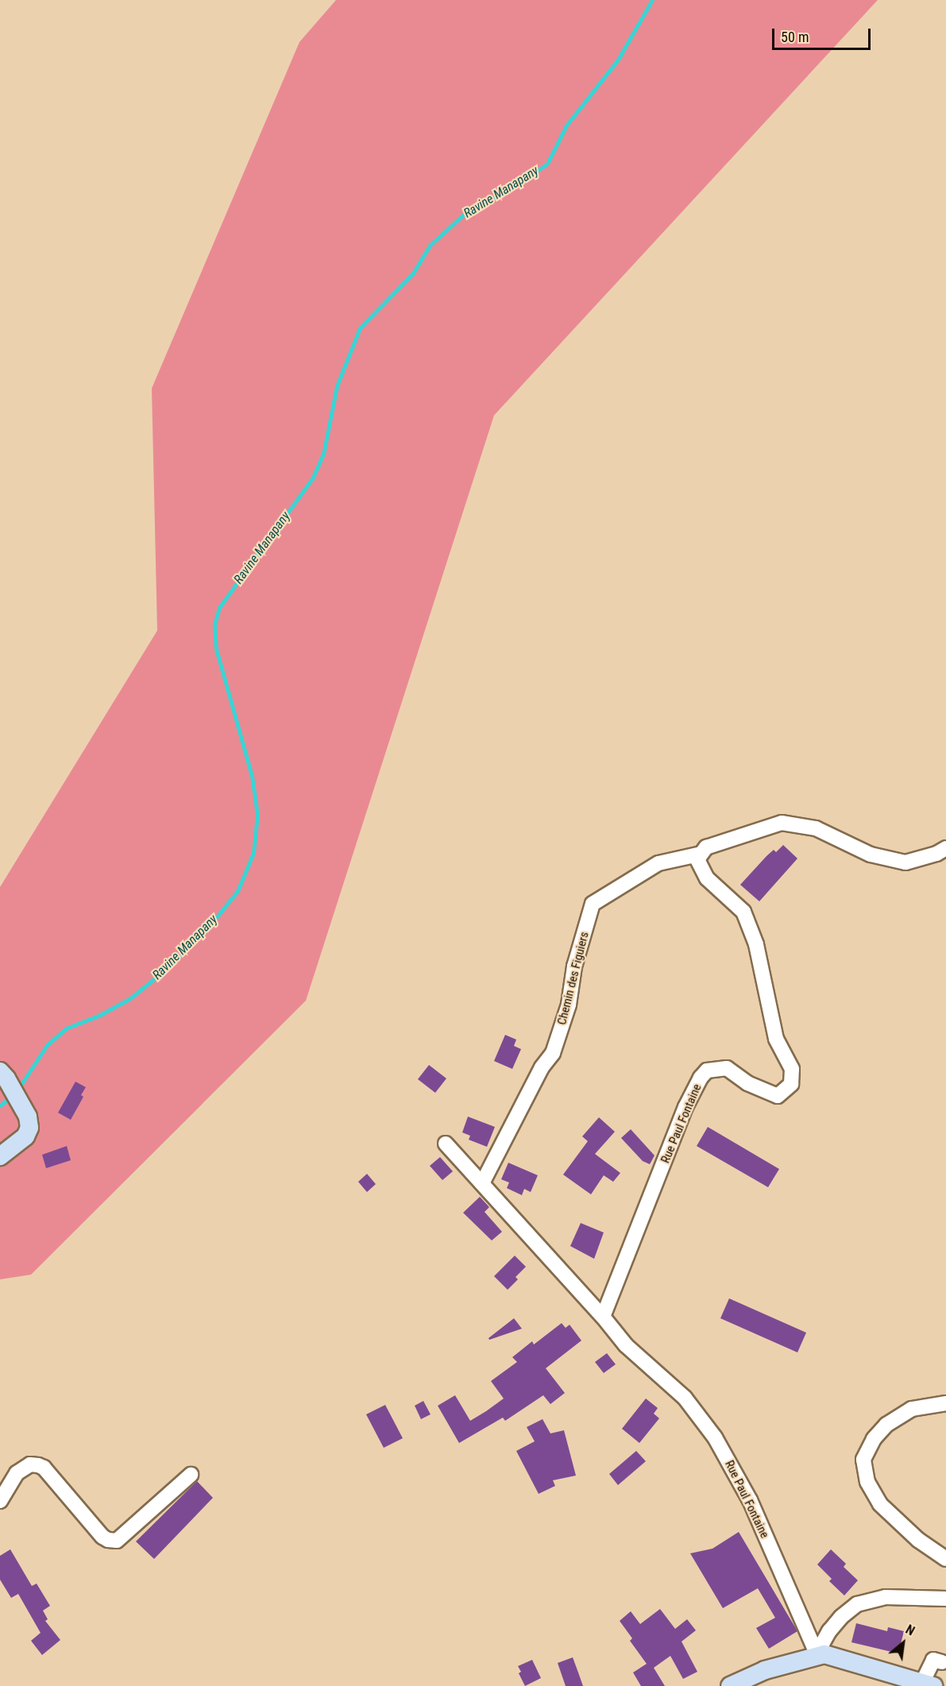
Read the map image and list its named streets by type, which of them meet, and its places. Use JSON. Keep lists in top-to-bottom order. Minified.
{"streets":{"street":["Chemin des Figuiers","Rue Paul Fontaine"]},"crossings":[["Chemin des Figuiers","Rue Paul Fontaine"]],"water":["Ravine Manapany"],"scale_bar":"50 m","north":"top right"}
